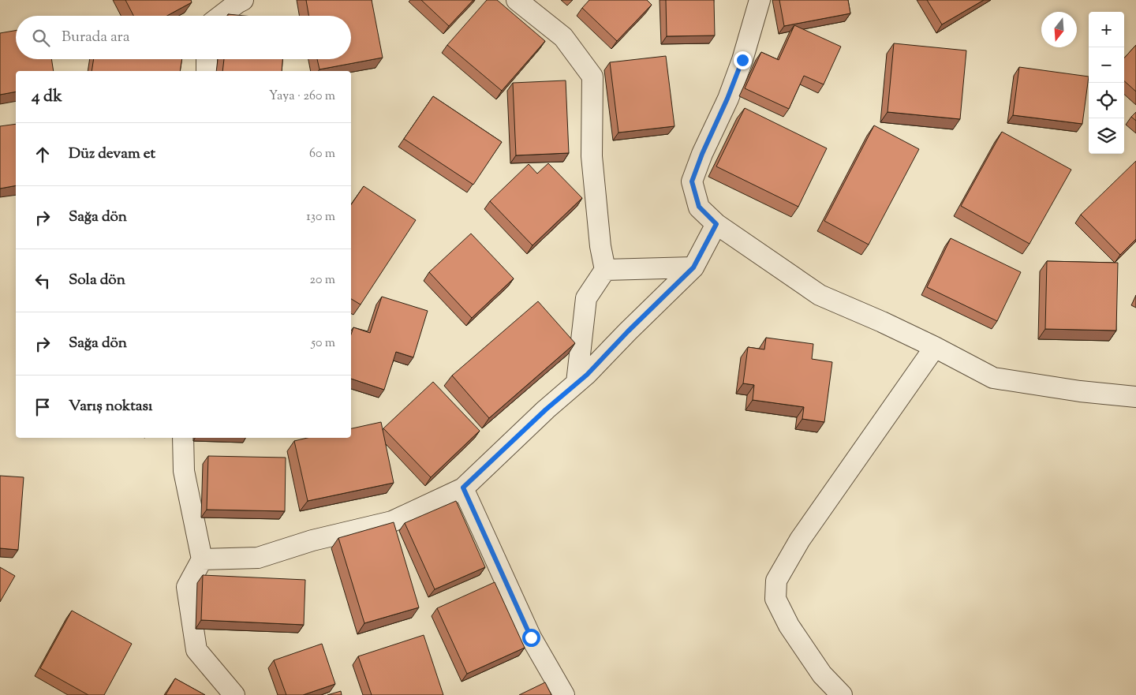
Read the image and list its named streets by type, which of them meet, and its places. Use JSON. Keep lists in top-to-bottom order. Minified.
{"north":"bottom","page":{"map_buttons":["+","−"],"search":"Burada ara","heading":["4 dk","Yaya · 260 m"],"list":[["Düz devam et","60 m"],["Sağa dön","130 m"],["Sola dön","20 m"],["Sağa dön","50 m"],"Varış noktası"]}}
